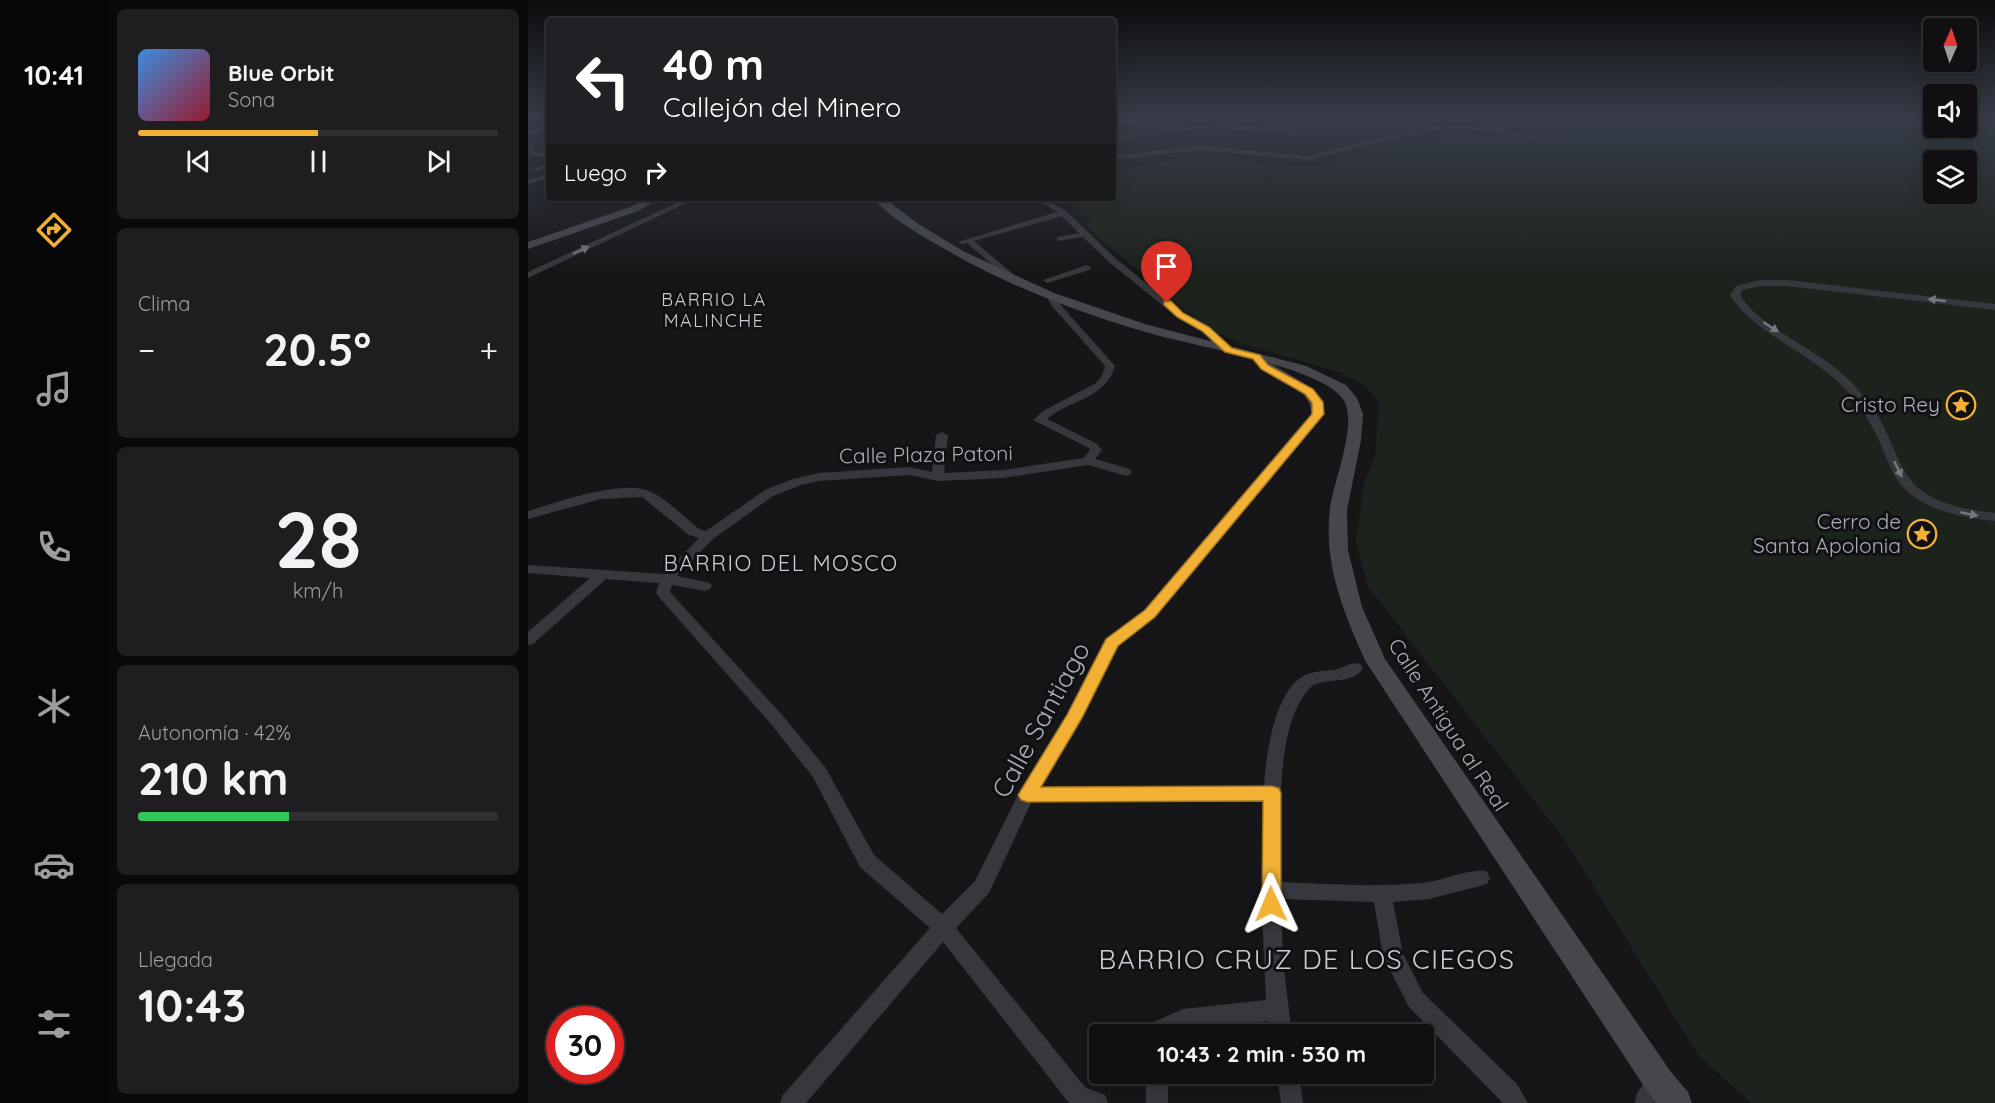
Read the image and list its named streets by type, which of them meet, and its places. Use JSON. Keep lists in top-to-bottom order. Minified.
{"streets":{"main road":["Calle Antigua al Real"],"street":["Calle Plaza Patoni","Calle Santiago"]},"crossings":[["Calle Santiago","Calle Antigua al Real"]],"districts":["BARRIO LA MALINCHE","BARRIO DEL MOSCO","BARRIO CRUZ DE LOS CIEGOS"],"places":{"place":["Cristo Rey","Cerro de Santa Apolonia"]},"north":"top","page":{"tabs":"10:41","turn":["40 m","Callejón del Minero"],"song":["Blue Orbit","Sona"],"then":"Luego","tile":["Clima",["28","km/h"],["Autonomía · 42%","210 km"],["Llegada","10:43"]],"heat":["−","20.5°","+"],"limit":"30","trip":"10:43 · 2 min · 530 m"}}
